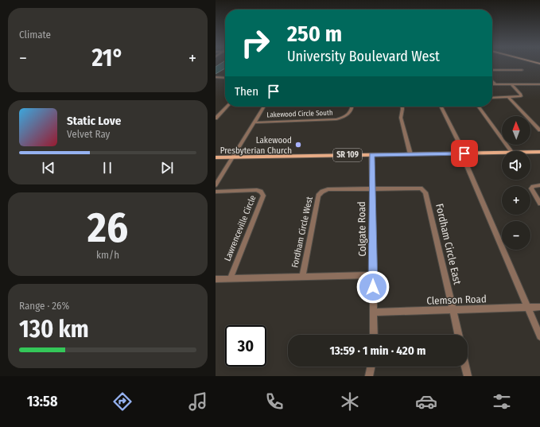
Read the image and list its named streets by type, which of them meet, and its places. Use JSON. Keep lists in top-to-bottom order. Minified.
{"streets":{"main road":["SR 109"],"street":["Lakewood Circle South","Lawrenceville Circle","Colgate Road","Fordham Circle West","Fordham Circle East","Clemson Road"]},"crossings":[["SR 109","Colgate Road"],["Colgate Road","Fordham Circle West"],["Colgate Road","Fordham Circle East"],["Colgate Road","Clemson Road"],["Fordham Circle West","Fordham Circle East"],["Fordham Circle East","Clemson Road"]],"places":["Lakewood Presbyterian Church"],"north":"top","page":{"tile":["Climate",["26","km/h"],["Range · 26%","130 km"]],"turn":["250 m","University Boulevard West"],"heat":["−","21°","+"],"then":"Then","song":["Static Love","Velvet Ray"],"map_buttons":["+","−"],"limit":"30","trip":"13:59 · 1 min · 420 m","tabs":"13:58"}}
